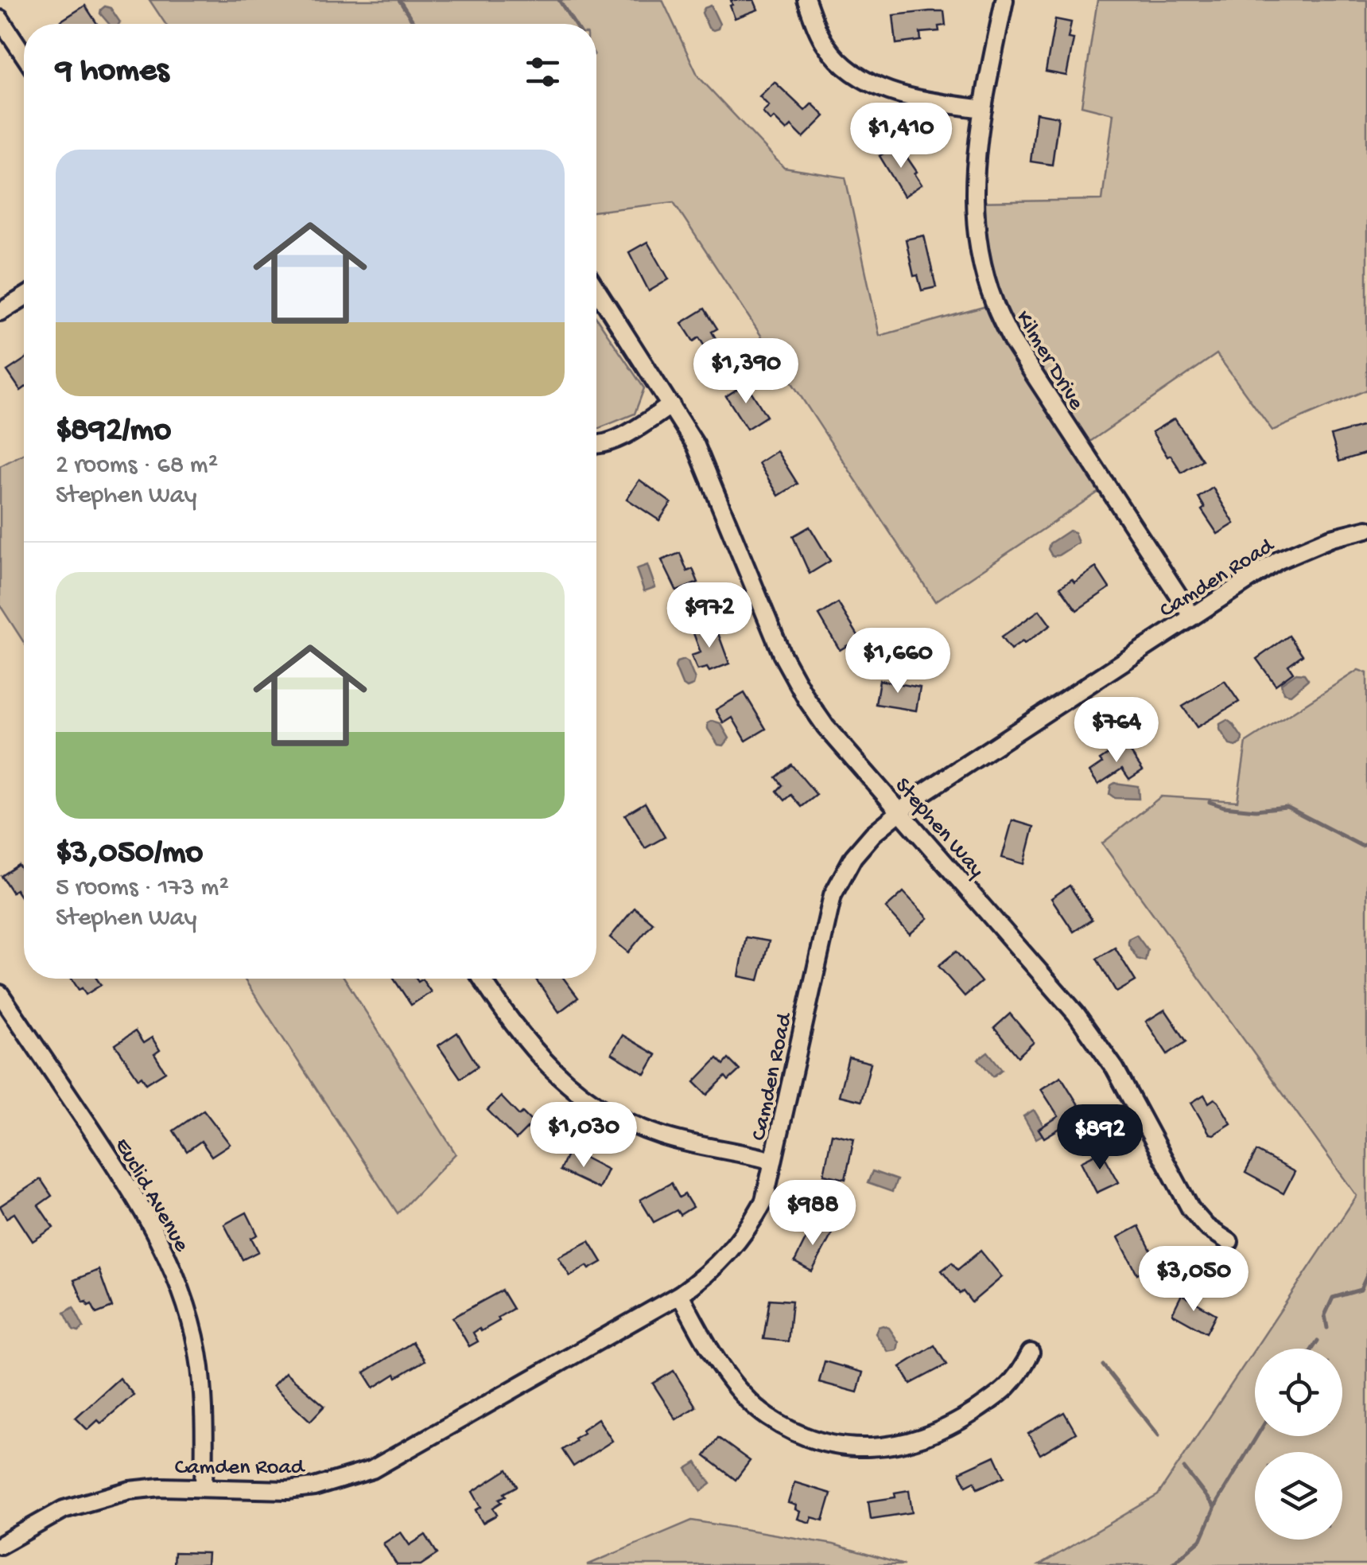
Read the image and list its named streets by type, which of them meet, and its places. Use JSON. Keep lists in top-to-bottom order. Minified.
{"streets":{"street":["Kilmer Drive","Camden Road","Stephen Way","Euclid Avenue"]},"crossings":[["Kilmer Drive","Camden Road"],["Camden Road","Stephen Way"],["Camden Road","Euclid Avenue"]],"page":{"heading":"9 homes","price":["$1,410","$1,390","$972","$1,660","$764","$1,030","$892","$988","$3,050"],"list":[{"name":"$892/mo","note":"2 rooms · 68 m² · Stephen Way"},{"name":"$3,050/mo","note":"5 rooms · 173 m² · Stephen Way"}]}}
